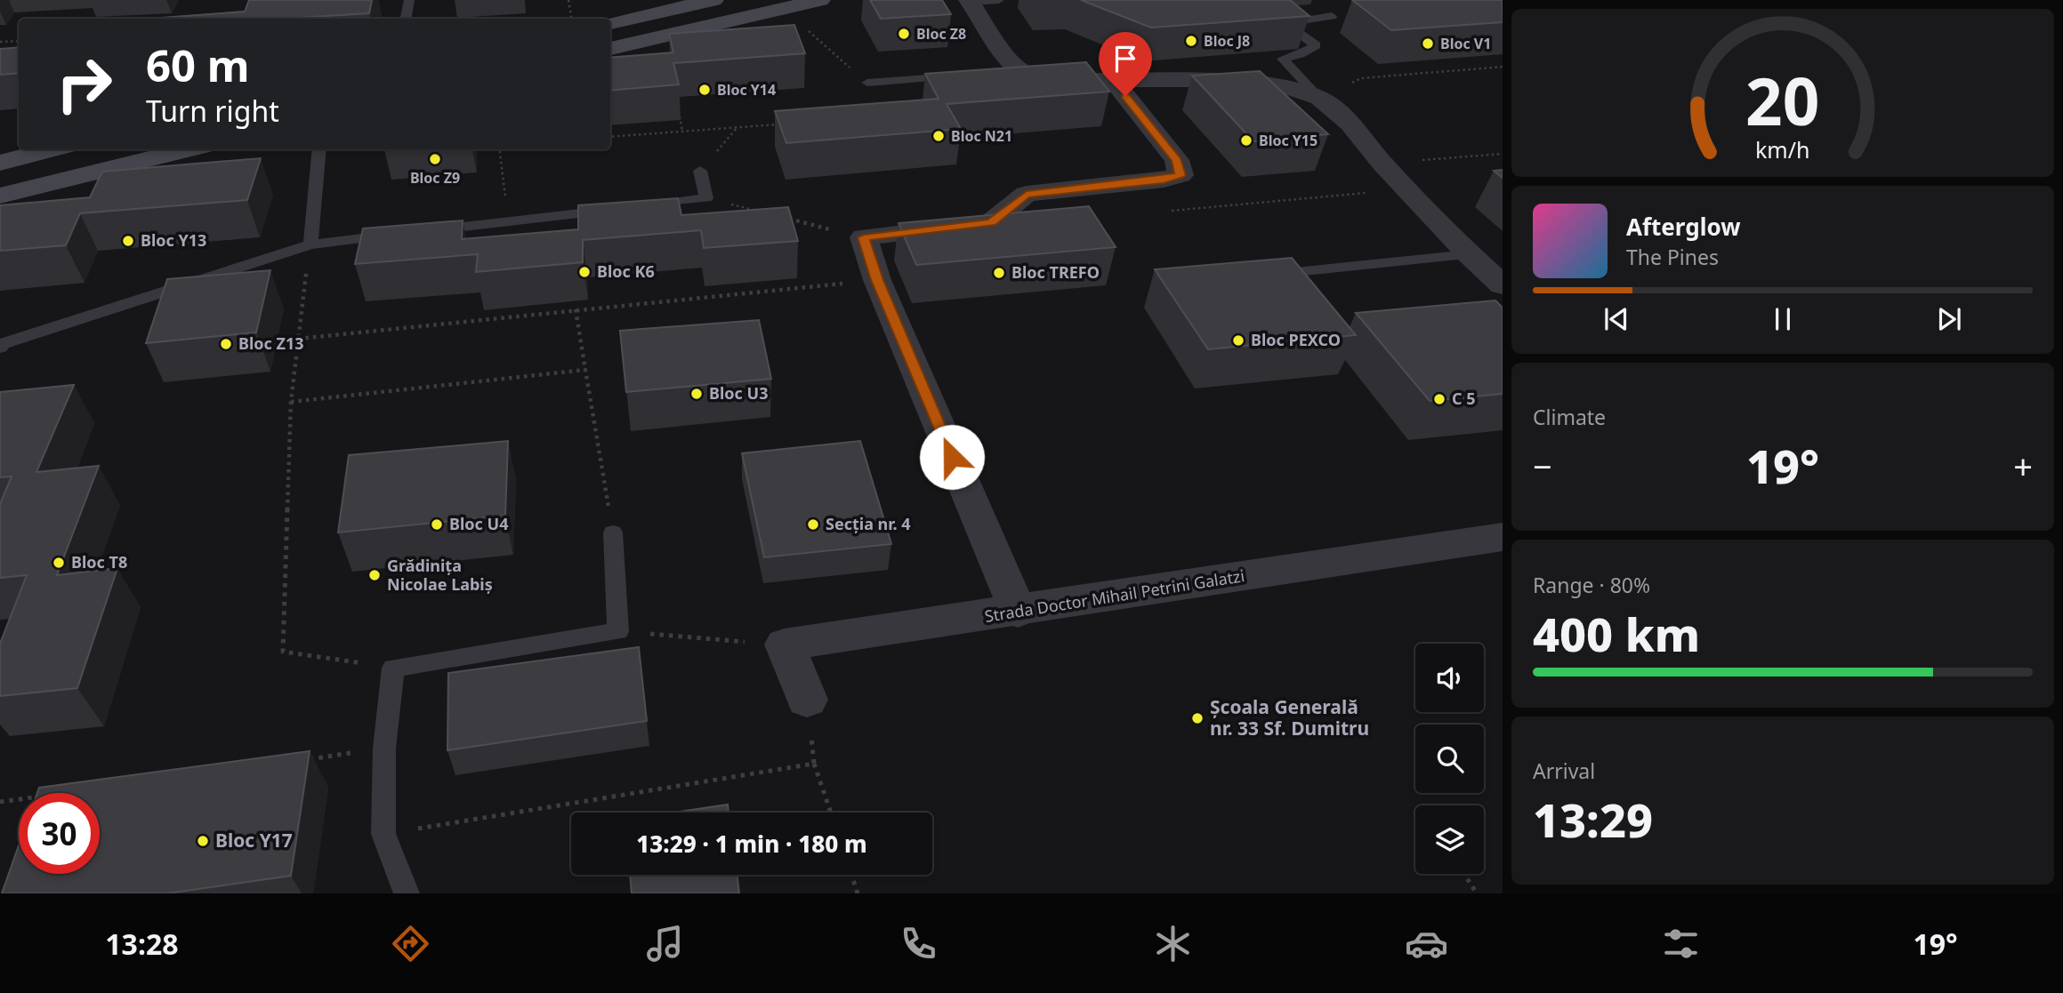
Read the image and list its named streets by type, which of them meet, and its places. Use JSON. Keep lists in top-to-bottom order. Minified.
{"streets":{"street":["Strada Doctor Mihail Petrini Galatzi"]},"places":["Bloc Z8","Bloc J8","Bloc V1","Bloc Y14","Bloc N21","Bloc Y15","Bloc Z9","Bloc Y13","Bloc K6","Bloc TREFO","Bloc PEXCO","Bloc Z13","Bloc U3","C 5","Bloc U4","Secția nr. 4","Bloc T8","Grădinița Nicolae Labiș","Școala Generală nr. 33 Sf. Dumitru","Bloc Y17"],"page":{"turn":["60 m","Turn right"],"song":["Afterglow","The Pines"],"tile":["Climate",["Range · 80%","400 km"],["Arrival","13:29"]],"heat":["−","19°","+"],"limit":"30","trip":"13:29 · 1 min · 180 m","tabs":["13:28","19°"],"gauge":["20","km/h"]}}
